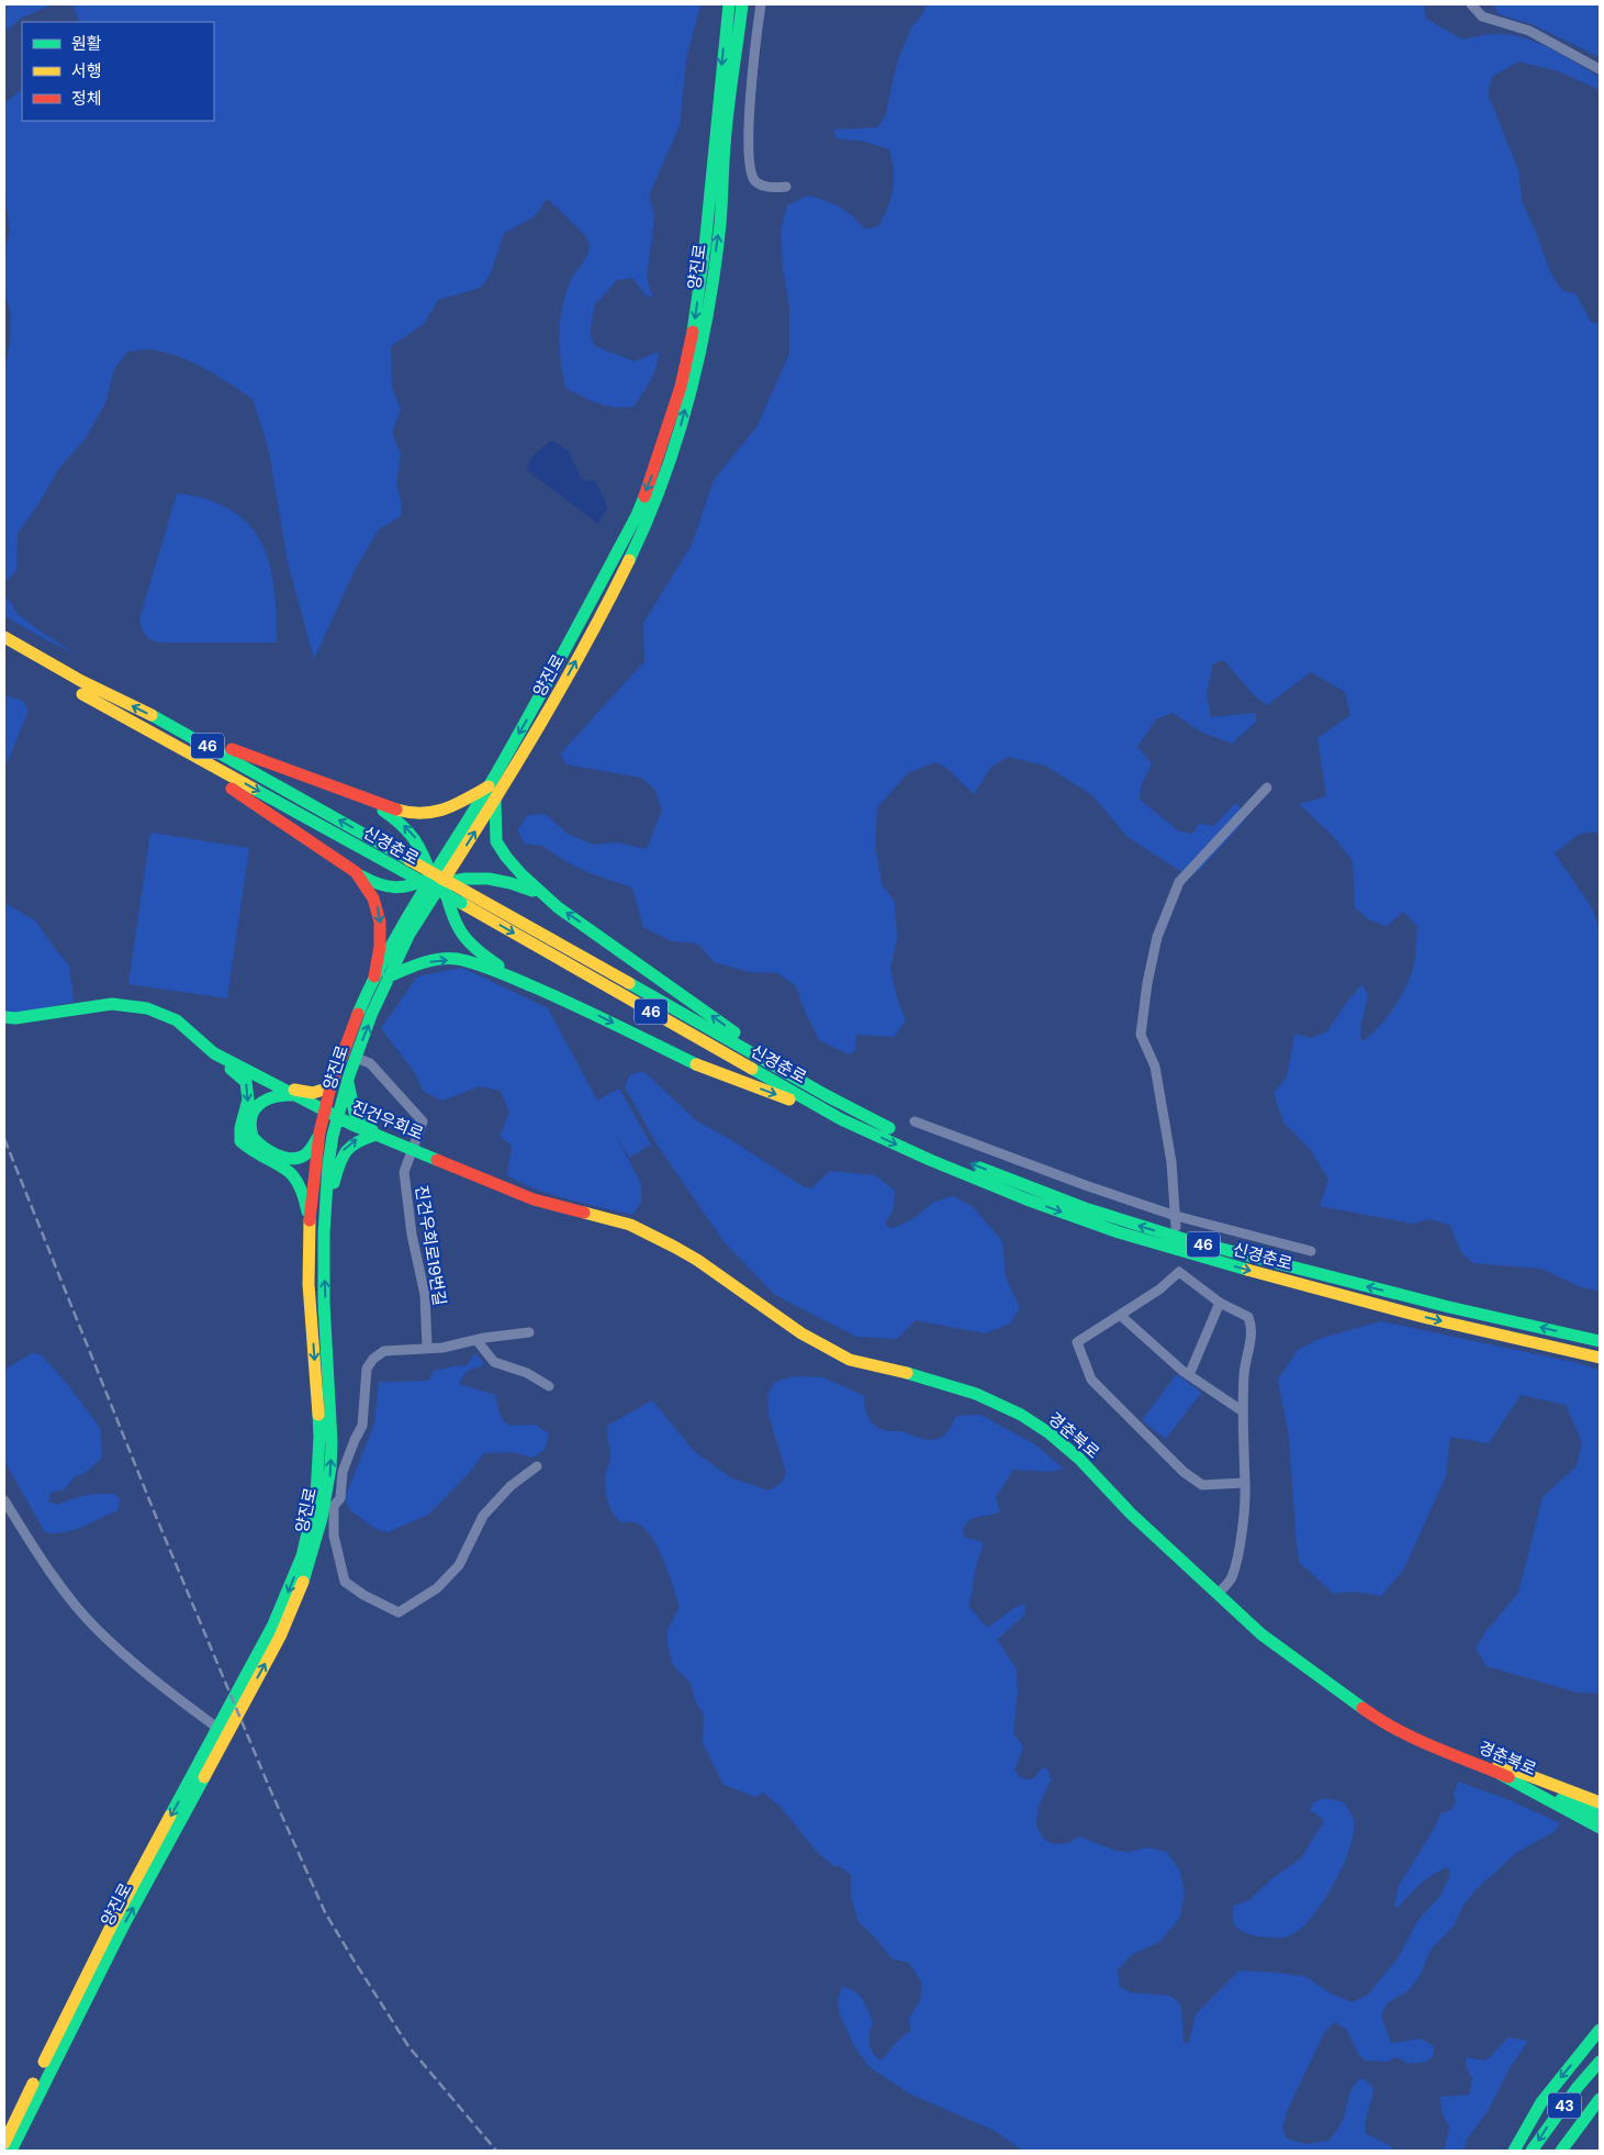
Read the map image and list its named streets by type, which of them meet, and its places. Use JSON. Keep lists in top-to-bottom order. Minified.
{"streets":{"main road":["양진로","46","신경춘로","진건우회로","경춘북로","43"],"street":["진건우회로19번길"]},"crossings":[["양진로","진건우회로"],["양진로","진건우회로19번길"],["진건우회로","진건우회로19번길"],["진건우회로","경춘북로"]],"legend":["원활","서행","정체"]}
